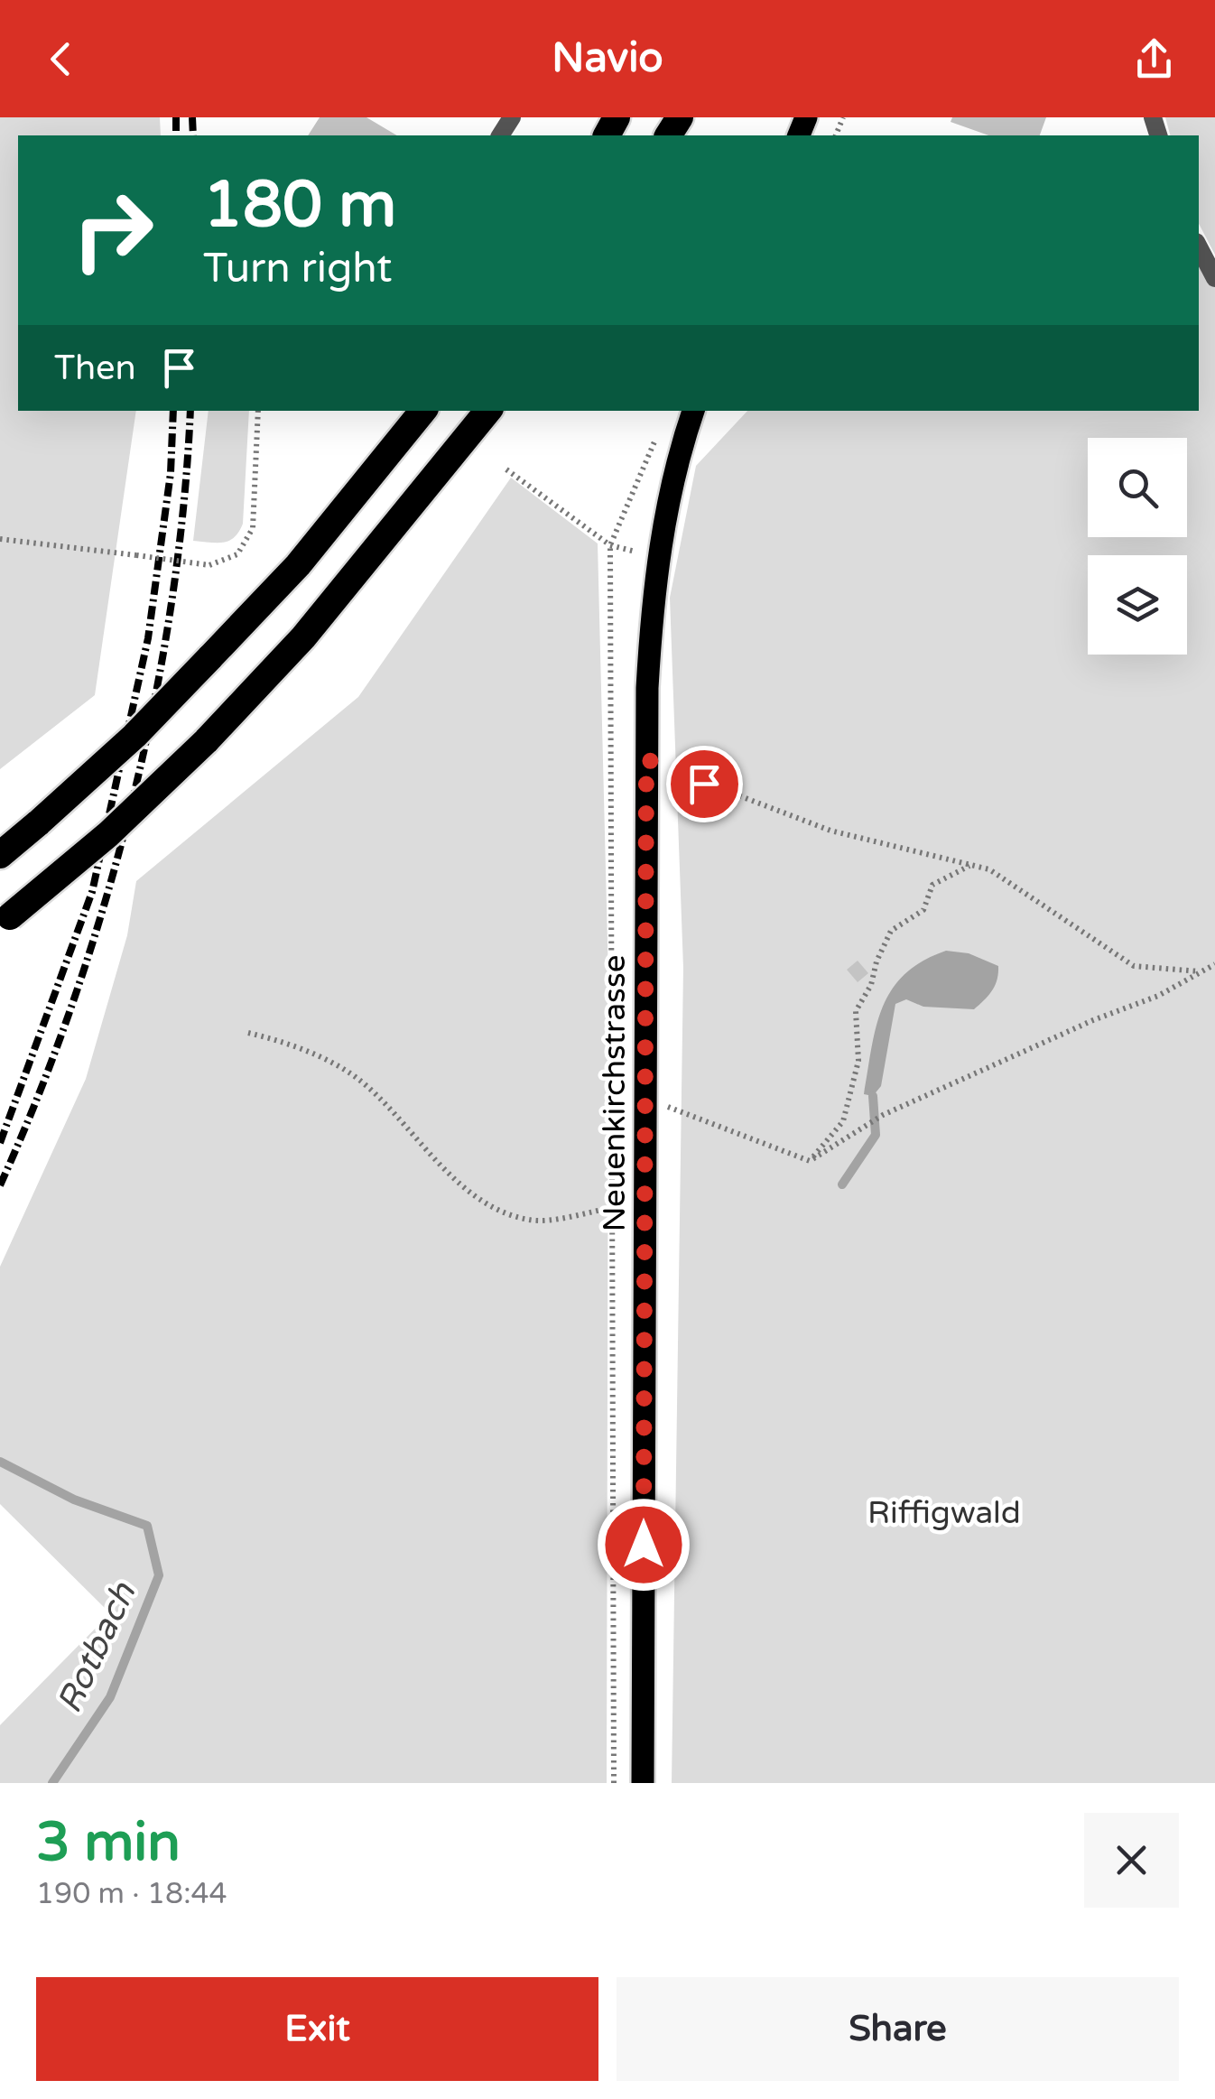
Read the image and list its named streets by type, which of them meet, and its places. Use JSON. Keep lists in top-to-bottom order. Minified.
{"streets":{"main road":["Neuenkirchstrasse"]},"water":["Rotbach"],"parks":["Riffigwald"],"page":{"header":"Navio","turn":["180 m","Turn right"],"then":"Then","heading":["3 min","190 m · 18:44"],"buttons":["Exit","Share"]}}
